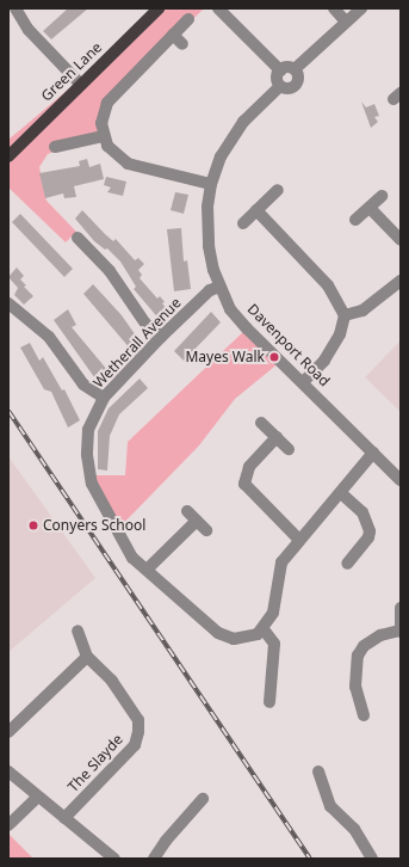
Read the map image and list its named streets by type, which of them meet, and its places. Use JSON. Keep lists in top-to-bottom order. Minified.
{"streets":{"main road":["Green Lane"],"street":["Wetherall Avenue","Davenport Road","The Slayde"]},"crossings":[["Wetherall Avenue","Davenport Road"]],"places":["Mayes Walk","Conyers School"]}
